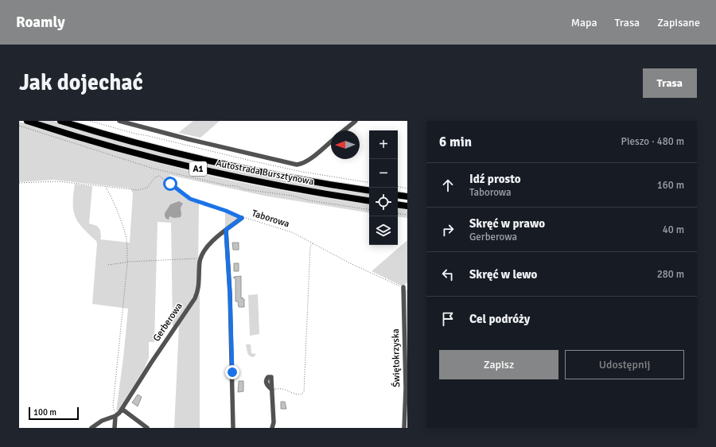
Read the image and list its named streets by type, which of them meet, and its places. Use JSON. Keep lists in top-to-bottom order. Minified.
{"streets":{"highway":["A1","Autostrada Bursztynowa"],"street":["Gerberowa","Świętokrzyska"],"path":["Taborowa"]},"crossings":[["Taborowa","Gerberowa"],["Taborowa","Świętokrzyska"]],"scale_bar":"100 m","north":"left","page":{"header":"Roamly","nav":["Mapa","Trasa","Zapisane"],"buttons":["Trasa",["Zapisz","Udostępnij"]],"title":"Jak dojechać","heading":["6 min","Pieszo · 480 m"],"map_buttons":["+","−"],"list":[["Idź prosto","Taborowa","160 m"],["Skręć w prawo","Gerberowa","40 m"],["Skręć w lewo","280 m"],"Cel podróży"],"scale":"100 m"}}
